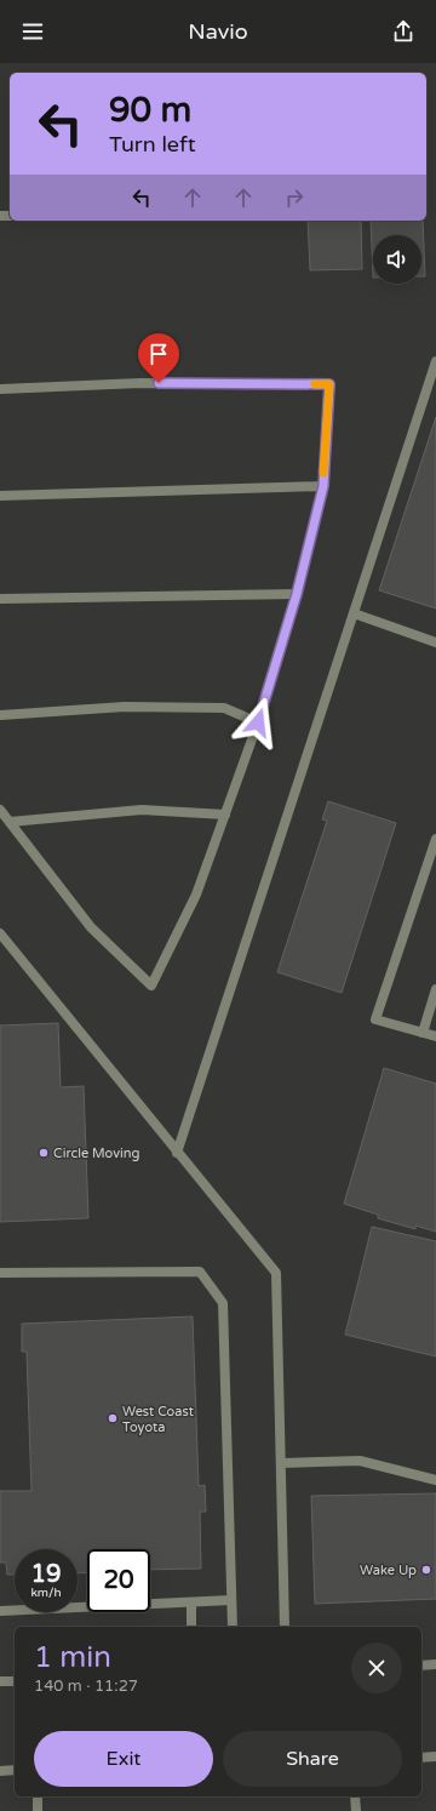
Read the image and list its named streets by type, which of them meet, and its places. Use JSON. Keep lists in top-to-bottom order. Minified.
{"places":["Circle Moving","West Coast Toyota","Wake Up"],"page":{"header":"Navio","turn":["90 m","Turn left"],"speed":"19 km/h","limit":"20","heading":["1 min","140 m · 11:27"],"buttons":["Exit","Share"]}}
